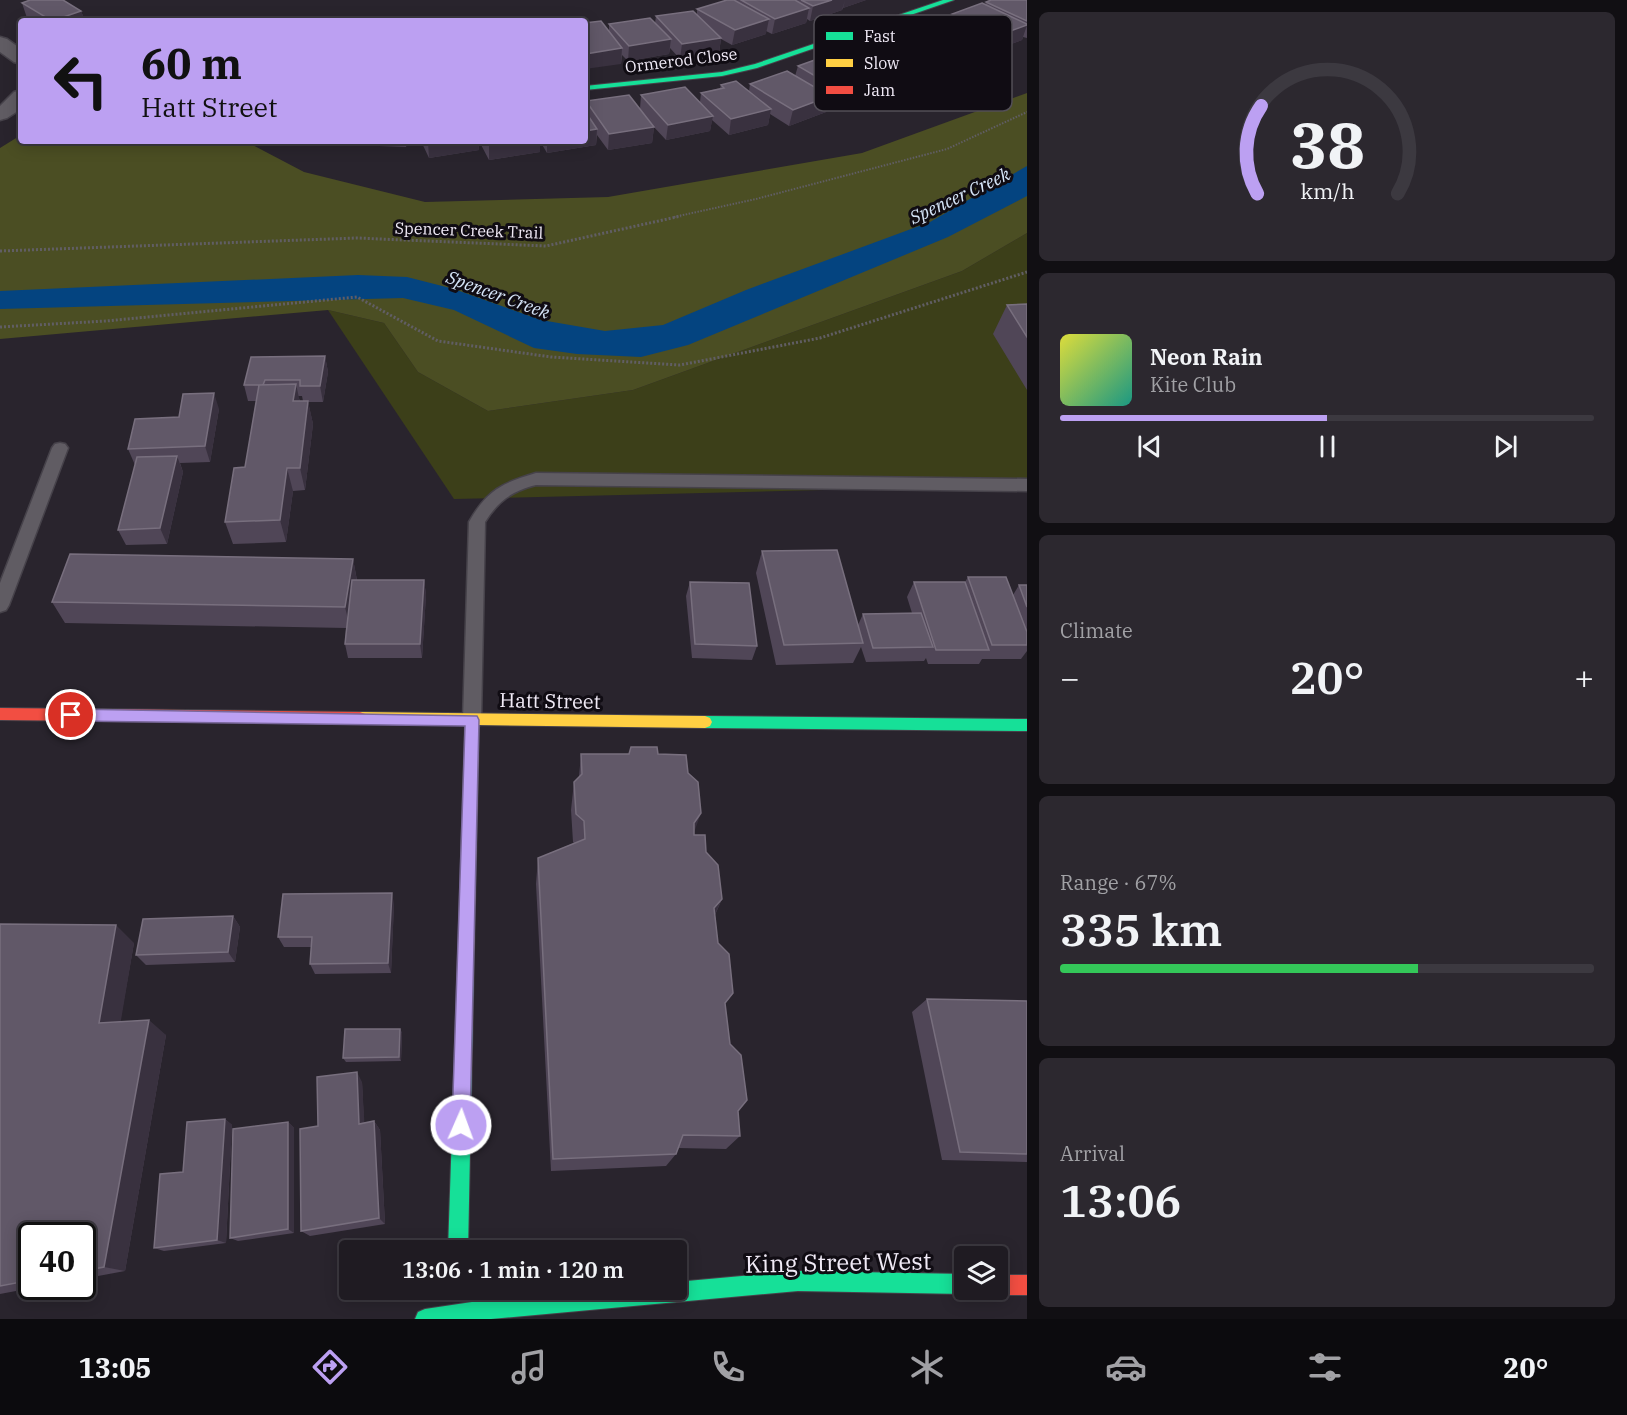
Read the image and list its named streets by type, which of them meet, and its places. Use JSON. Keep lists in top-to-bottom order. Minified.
{"streets":{"street":["Ormerod Close","Hatt Street","King Street West"],"path":["Spencer Creek Trail"]},"water":["Spencer Creek"],"legend":["Fast","Slow","Jam"],"page":{"turn":["60 m","Hatt Street"],"song":["Neon Rain","Kite Club"],"tile":["Climate",["Range · 67%","335 km"],["Arrival","13:06"]],"heat":["−","20°","+"],"limit":"40","trip":"13:06 · 1 min · 120 m","tabs":["13:05","20°"],"gauge":["38","km/h"]}}
